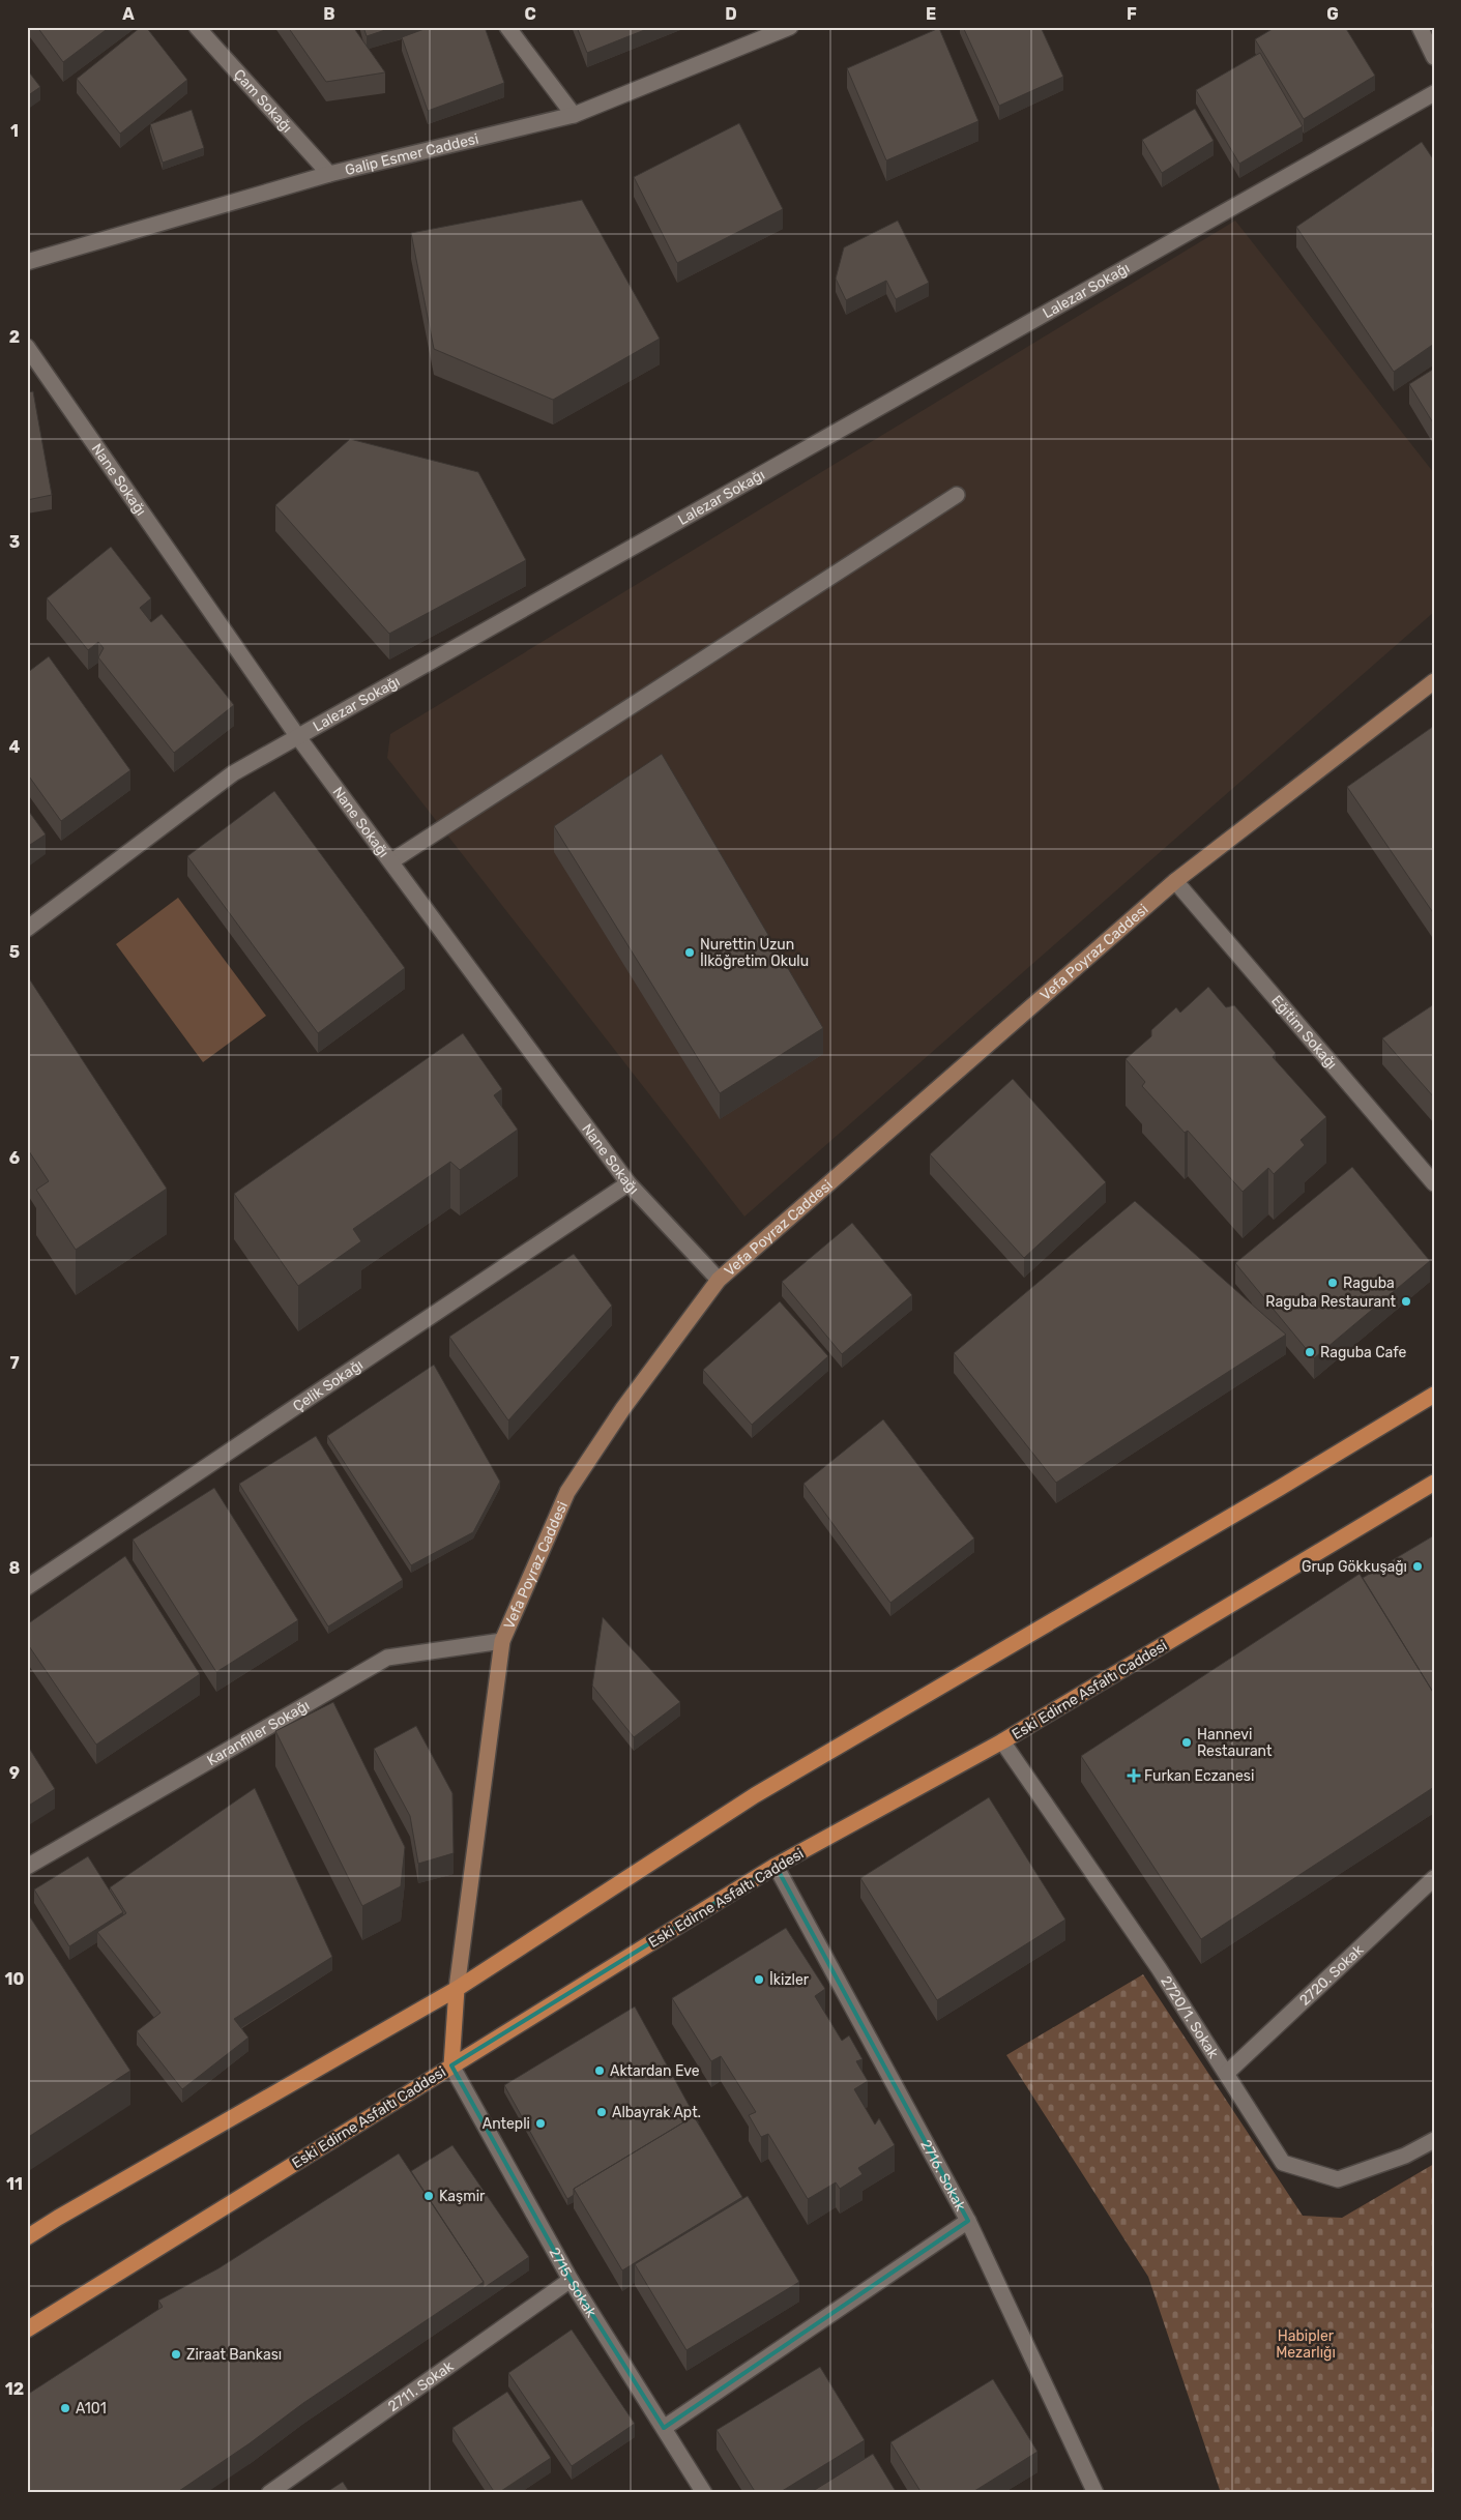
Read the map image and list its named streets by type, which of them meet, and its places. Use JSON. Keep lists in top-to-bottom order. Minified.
{"streets":{"main road":["Vefa Poyraz Caddesi","Eski Edirne Asfaltı Caddesi"],"street":["Çam Sokağı","Galip Esmer Caddesi","Lalezar Sokağı","Nane Sokağı","Eğitim Sokağı","Çelik Sokağı","Karanfiller Sokağı","2720. Sokak","2720/1. Sokak","2716. Sokak","2715. Sokak","2711. Sokak"]},"crossings":[["Çam Sokağı","Galip Esmer Caddesi"],["Lalezar Sokağı","Nane Sokağı"],["Nane Sokağı","Vefa Poyraz Caddesi"],["Nane Sokağı","Çelik Sokağı"],["Vefa Poyraz Caddesi","Eğitim Sokağı"],["Vefa Poyraz Caddesi","Karanfiller Sokağı"],["Eski Edirne Asfaltı Caddesi","2720/1. Sokak"],["Eski Edirne Asfaltı Caddesi","2716. Sokak"],["Eski Edirne Asfaltı Caddesi","2715. Sokak"],["2720. Sokak","2720/1. Sokak"],["2715. Sokak","2711. Sokak"]],"parks":["Habipler Mezarlığı"],"places":{"other":["Nurettin Uzun İlköğretim Okulu","Raguba","Raguba Restaurant","Raguba Cafe","Grup Gökkuşağı","Hannevi Restaurant","İkizler","Aktardan Eve","Albayrak Apt.","Antepli","Kaşmir","Ziraat Bankası","A101"],"health":["Furkan Eczanesi"]},"grid":{"columns":["A","B","C","D","E","F","G"],"rows":["1","2","3","4","5","6","7","8","9","10","11","12"]}}
